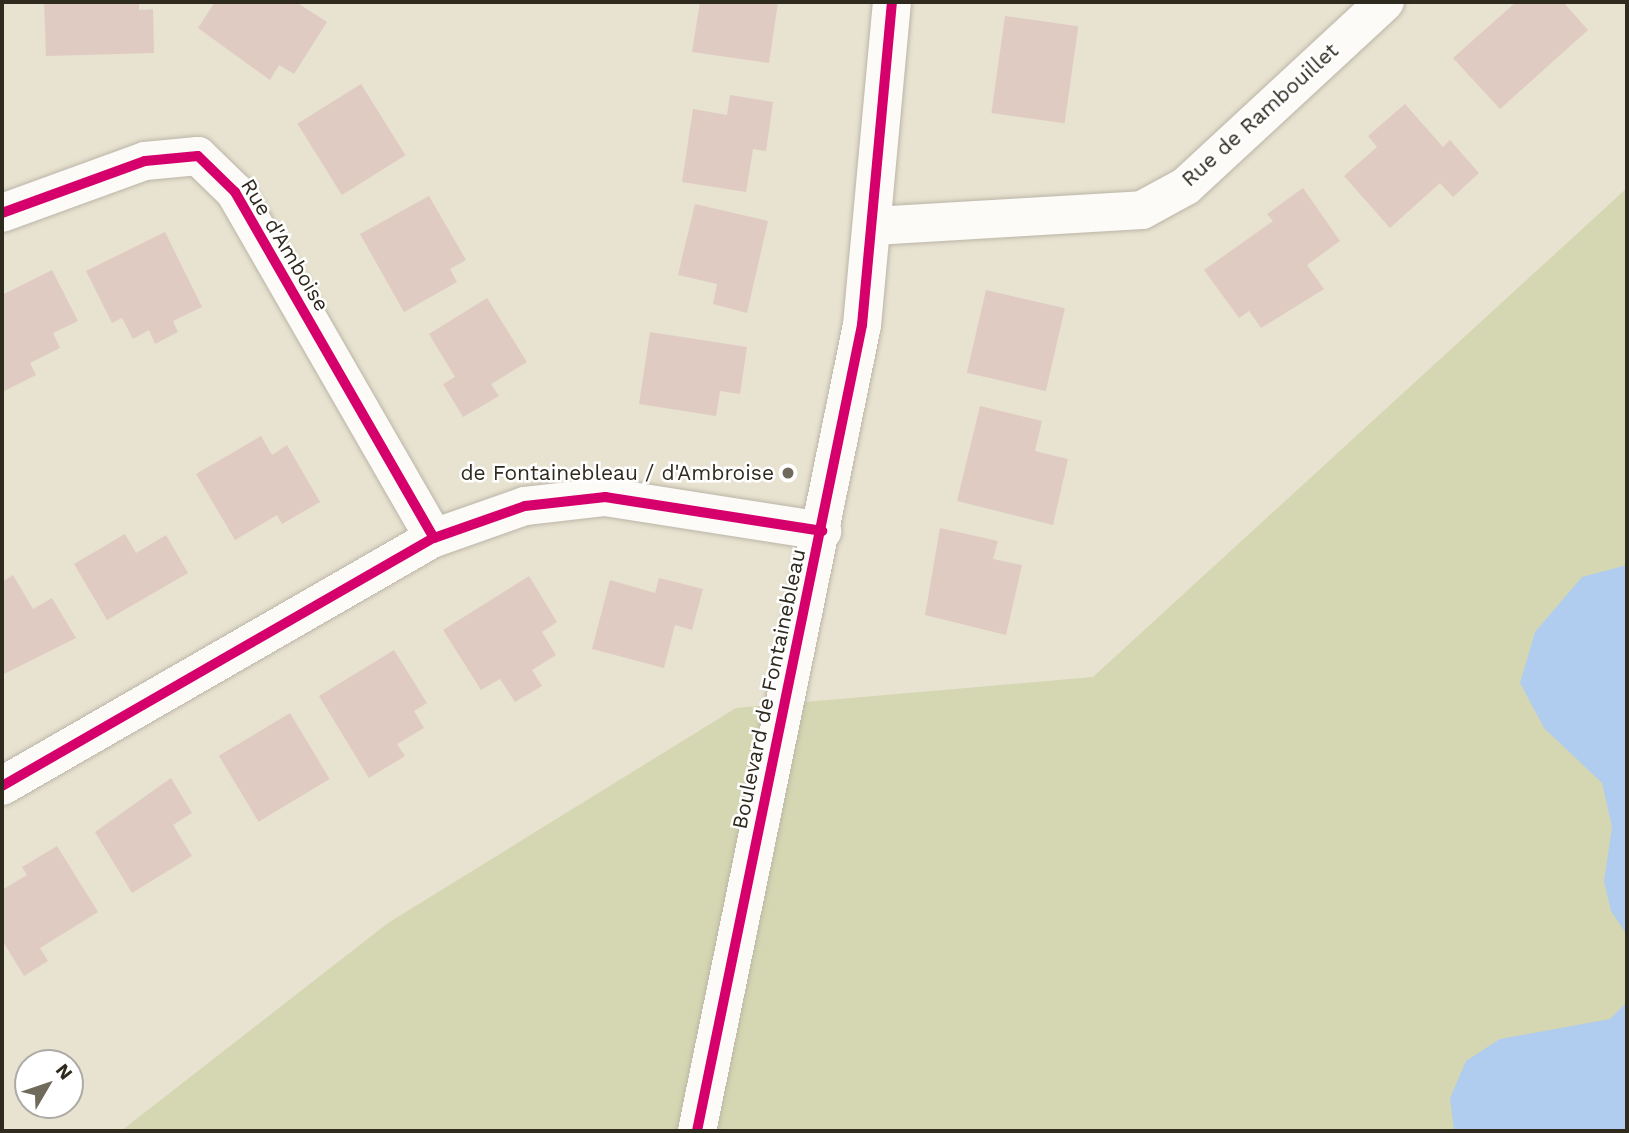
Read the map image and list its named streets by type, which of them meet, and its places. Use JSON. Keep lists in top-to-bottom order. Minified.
{"streets":{"street":["Rue de Rambouillet","Rue d'Amboise","Boulevard de Fontainebleau"]},"crossings":[["Rue de Rambouillet","Boulevard de Fontainebleau"]],"places":["de Fontainebleau / d'Ambroise"],"north":"top right"}
